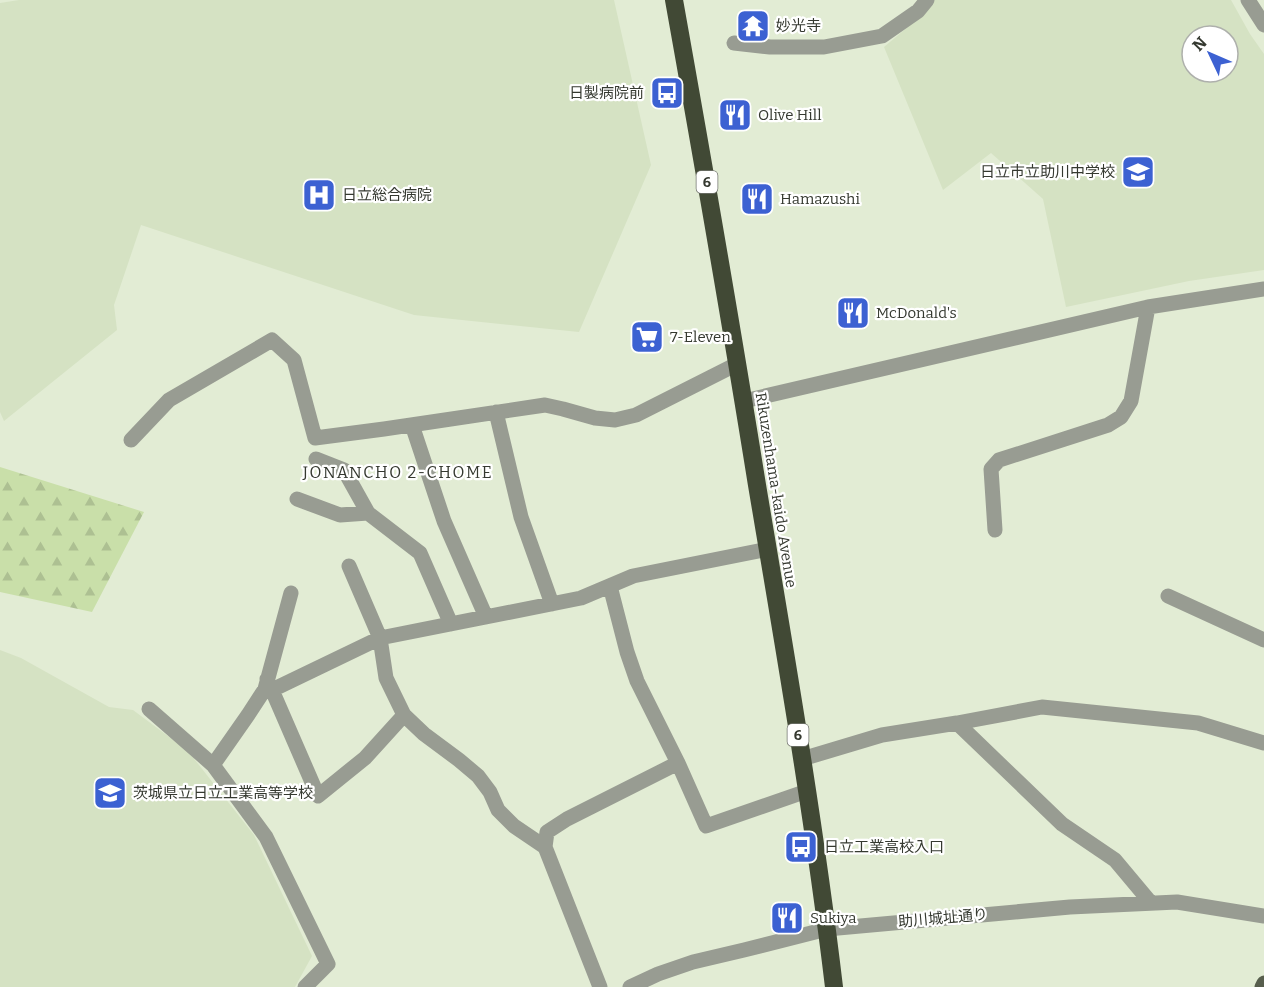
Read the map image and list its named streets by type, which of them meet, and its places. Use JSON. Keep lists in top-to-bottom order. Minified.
{"streets":{"highway":["6","Rikuzenhama-kaido Avenue"],"street":["助川城址通り"]},"crossings":[["Rikuzenhama-kaido Avenue","助川城址通り"]],"districts":["JONANCHO 2-CHOME"],"places":{"temple":["妙光寺"],"bus stop":["日製病院前","日立工業高校入口"],"restaurant":["Olive Hill","Hamazushi","McDonald's","Sukiya"],"school or university":["日立市立助川中学校","茨城県立日立工業高等学校"],"hospital":["日立総合病院"],"supermarket":["7-Eleven"]},"north":"top left"}
